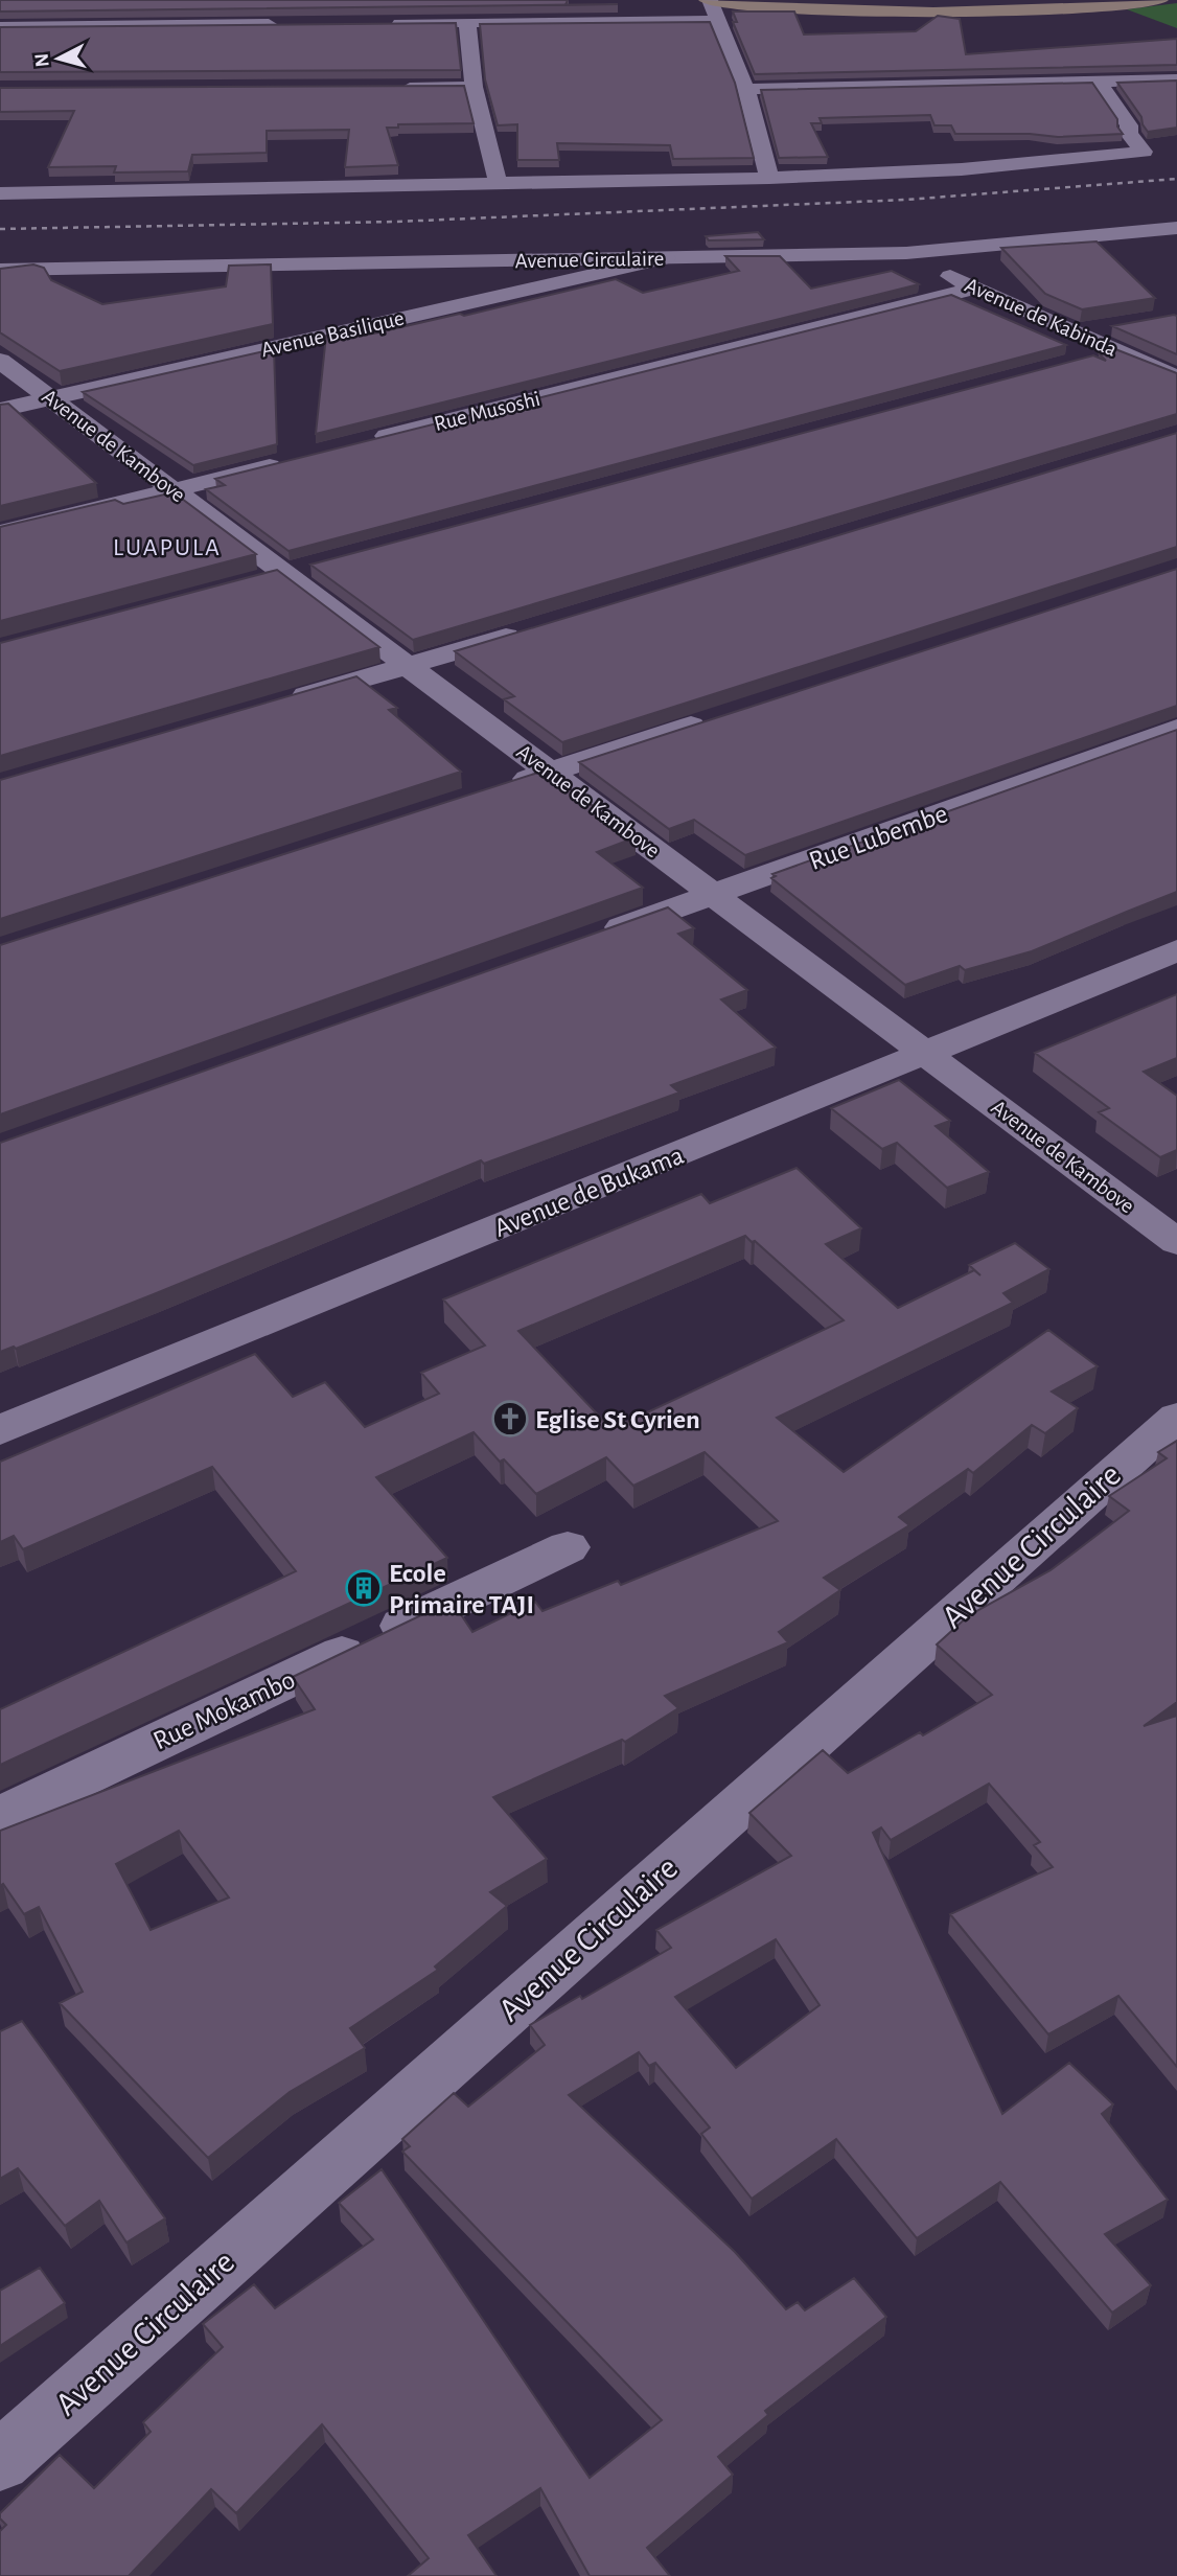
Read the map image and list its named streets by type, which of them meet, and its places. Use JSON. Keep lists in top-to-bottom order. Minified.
{"streets":{"street":["Avenue Circulaire","Avenue de Kabinda","Avenue Basilique","Rue Musoshi","Avenue de Kambove","Rue Lubembe","Avenue de Bukama","Rue Mokambo"]},"crossings":[["Avenue Circulaire","Avenue de Kabinda"],["Avenue Circulaire","Avenue Basilique"],["Avenue de Kabinda","Rue Musoshi"],["Avenue Basilique","Avenue de Kambove"],["Avenue de Kambove","Rue Lubembe"],["Avenue de Kambove","Avenue de Bukama"]],"districts":["LUAPULA"],"places":{"church":["Eglise St Cyrien"],"building":["Ecole Primaire TAJI"]},"north":"left"}
